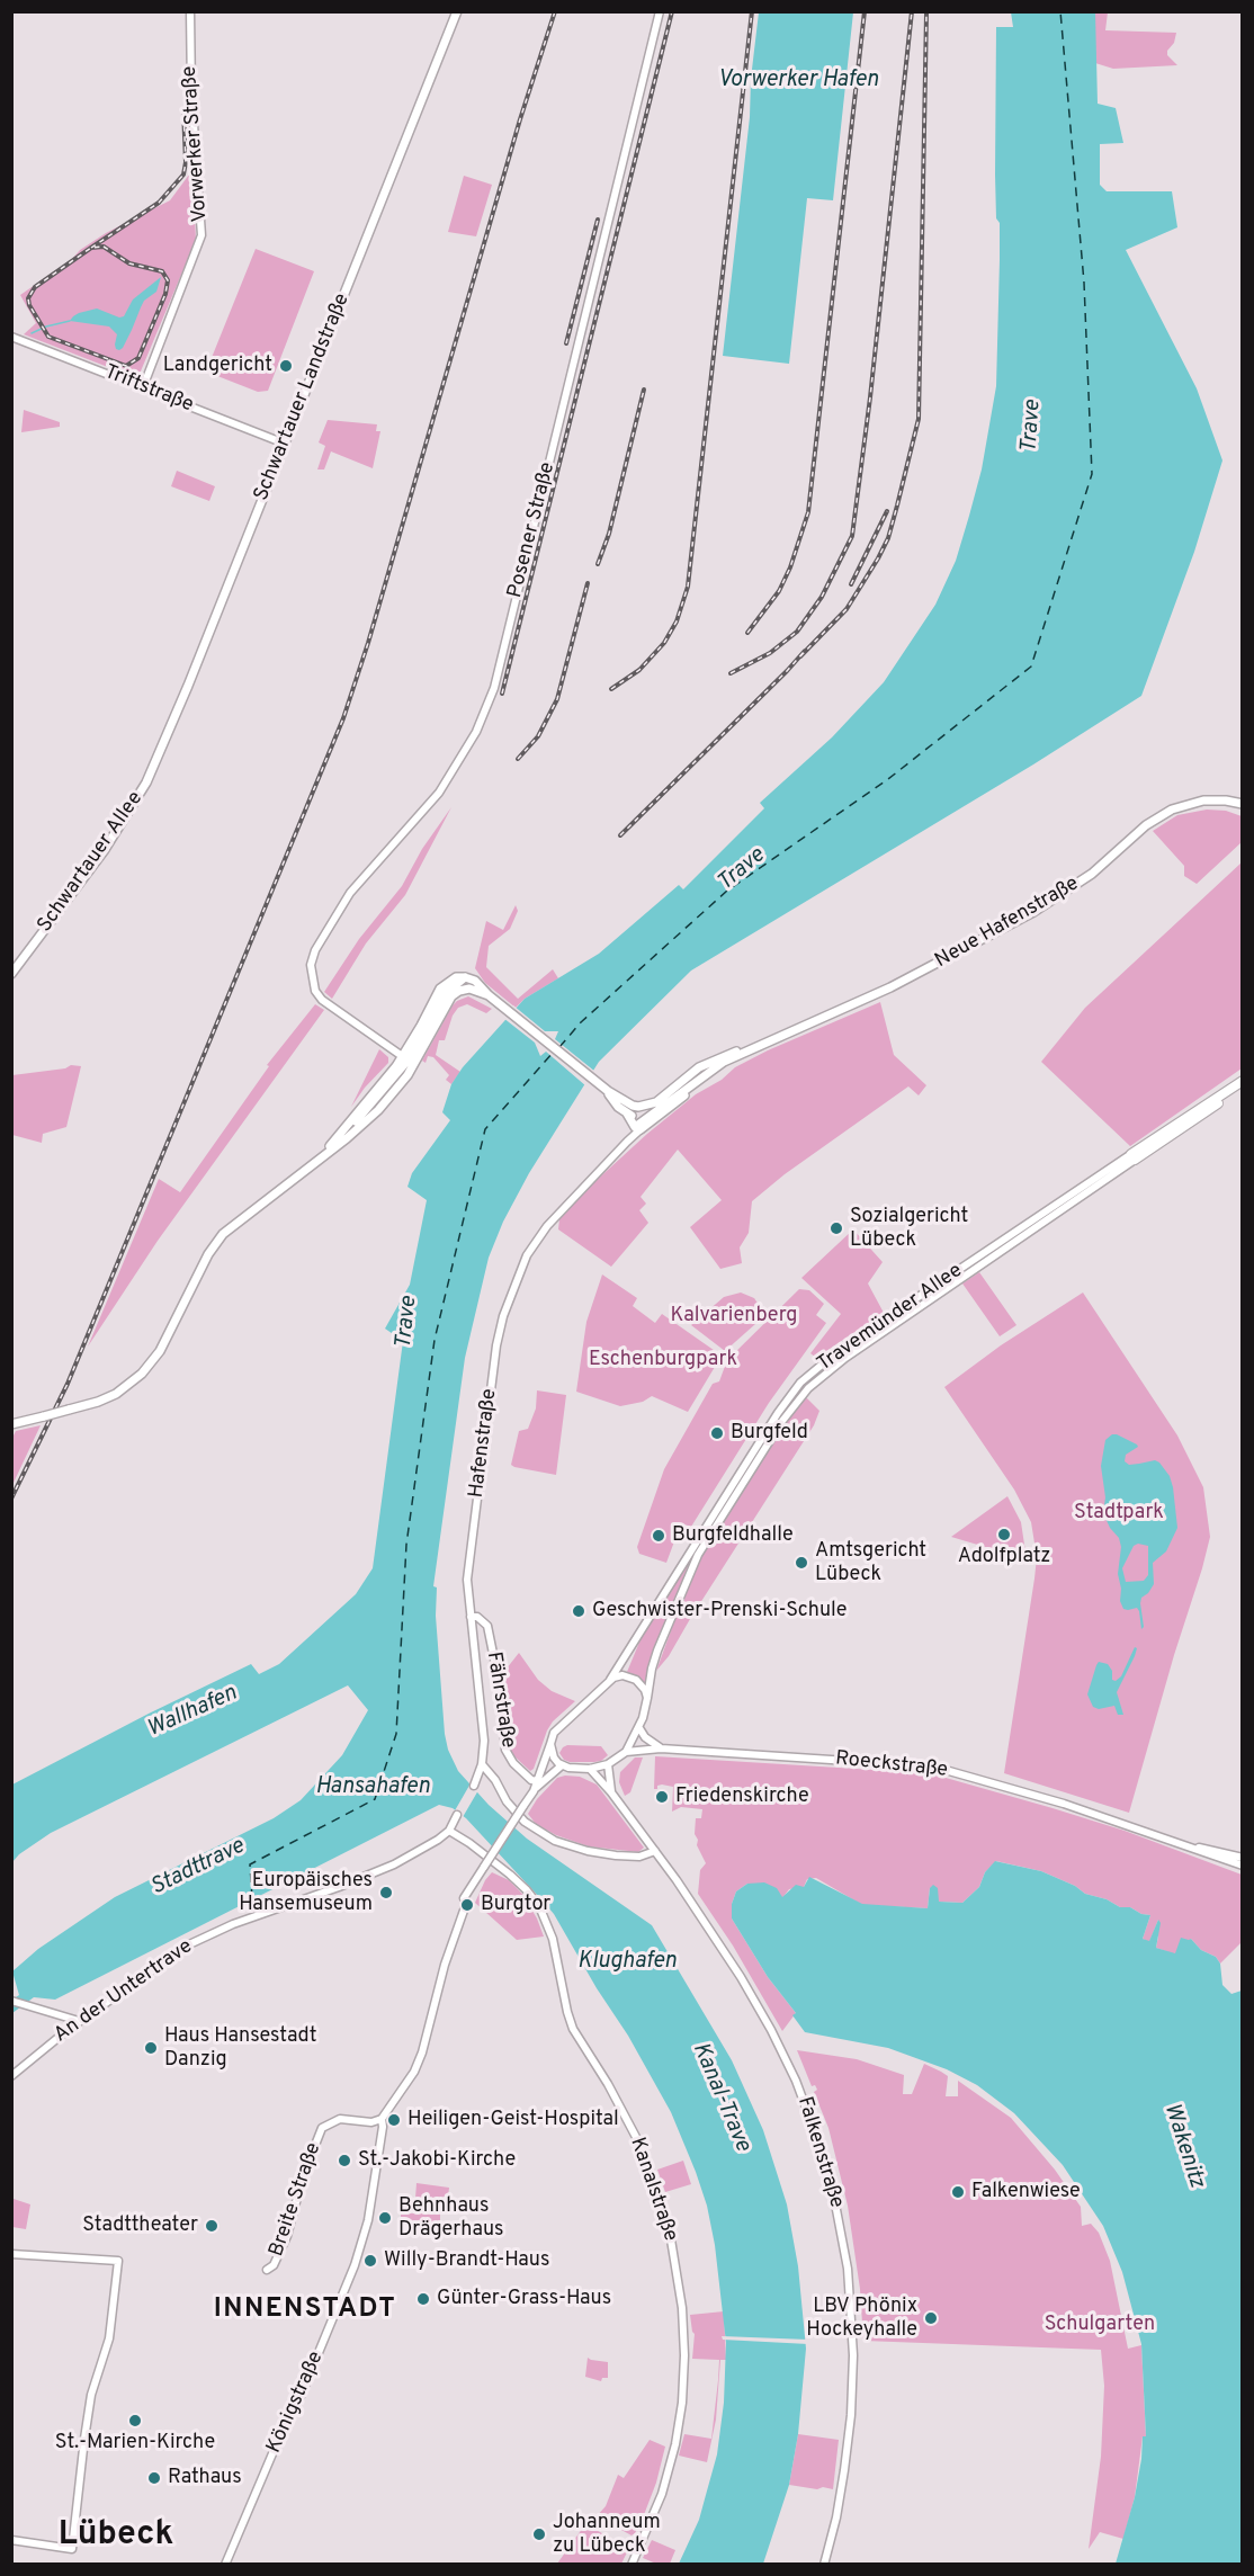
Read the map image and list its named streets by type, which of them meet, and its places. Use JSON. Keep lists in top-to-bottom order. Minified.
{"streets":{"highway":["Travemünder Allee"],"main road":["Vorwerker Straße","Triftstraße","Schwartauer Landstraße","Posener Straße","Schwartauer Allee","Neue Hafenstraße","Hafenstraße","Fährstraße","Roeckstraße","An der Untertrave","Falkenstraße","Kanalstraße","Breite Straße","Königstraße"]},"crossings":[["Vorwerker Straße","Triftstraße"],["Triftstraße","Schwartauer Landstraße"],["Schwartauer Landstraße","Schwartauer Allee"],["Neue Hafenstraße","Hafenstraße"],["Travemünder Allee","Roeckstraße"],["Hafenstraße","Fährstraße"],["An der Untertrave","Kanalstraße"],["Breite Straße","Königstraße"]],"districts":["INNENSTADT","Lübeck"],"water":["Vorwerker Hafen","Trave","Wallhafen","Hansahafen","Stadttrave","Klughafen","Kanal-Trave","Wakenitz"],"parks":["Kalvarienberg","Eschenburgpark","Stadtpark","Schulgarten"],"places":["Landgericht","Sozialgericht Lübeck","Burgfeld","Adolfplatz","Burgfeldhalle","Amtsgericht Lübeck","Geschwister-Prenski-Schule","Friedenskirche","Europäisches Hansemuseum","Burgtor","Haus Hansestadt Danzig","Heiligen-Geist-Hospital","St.-Jakobi-Kirche","Falkenwiese","Behnhaus Drägerhaus","Stadttheater","Willy-Brandt-Haus","Günter-Grass-Haus","LBV Phönix Hockeyhalle","St.-Marien-Kirche","Rathaus","Johanneum zu Lübeck"]}
